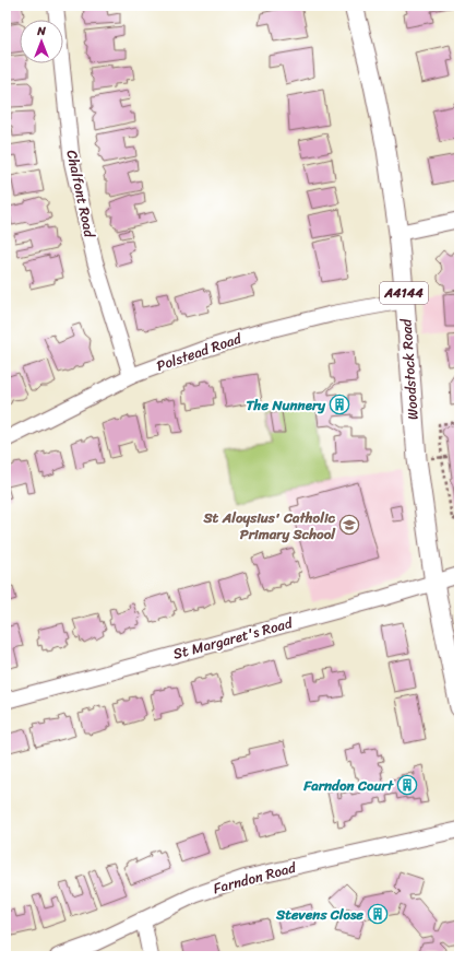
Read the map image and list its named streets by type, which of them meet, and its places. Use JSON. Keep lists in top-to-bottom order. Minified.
{"streets":{"main road":["A4144","Woodstock Road"],"street":["Chalfont Road","Polstead Road","St Margaret's Road","Farndon Road"]},"crossings":[["Chalfont Road","Polstead Road"],["Polstead Road","Woodstock Road"],["Woodstock Road","St Margaret's Road"]],"places":{"building":["The Nunnery","Farndon Court","Stevens Close"],"school or university":["St Aloysius' Catholic Primary School"]},"north":"top"}
